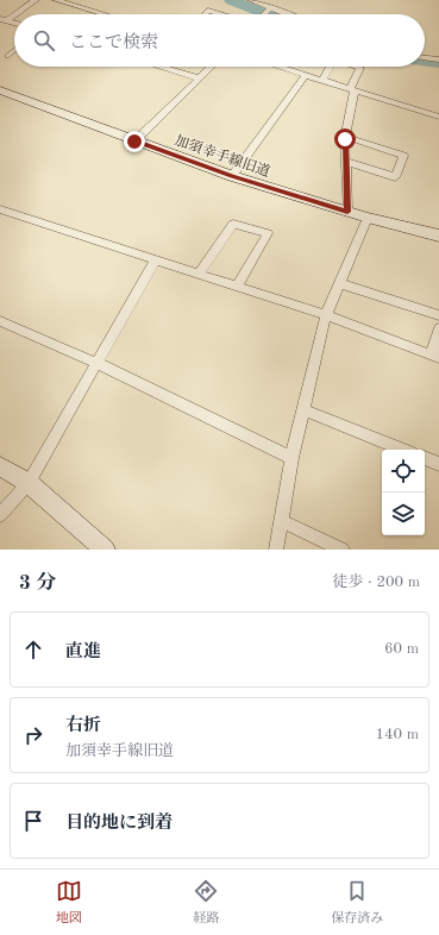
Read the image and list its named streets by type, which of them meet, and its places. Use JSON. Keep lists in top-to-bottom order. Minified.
{"streets":{"street":["加須幸手線旧道"]},"page":{"search":"ここで検索","heading":["3 分","徒歩 · 200 m"],"list":[["直進","60 m"],["右折","加須幸手線旧道","140 m"],"目的地に到着"],"nav":["地図","経路","保存済み"]}}
